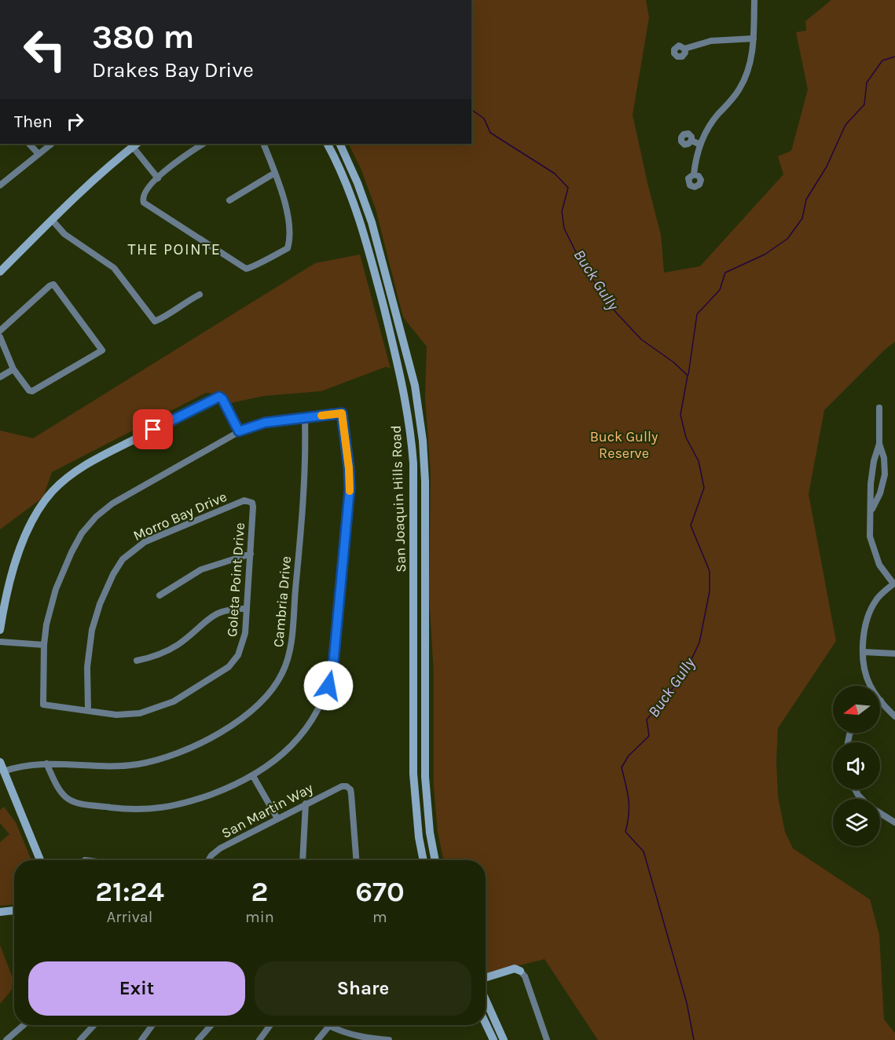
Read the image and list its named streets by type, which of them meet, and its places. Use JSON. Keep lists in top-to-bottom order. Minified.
{"streets":{"main road":["San Joaquin Hills Road"],"street":["Morro Bay Drive","Goleta Point Drive","Cambria Drive","San Martin Way"]},"crossings":[["Morro Bay Drive","Goleta Point Drive"]],"districts":["THE POINTE"],"water":["Buck Gully"],"parks":["Buck Gully Reserve"],"north":"left","page":{"turn":["380 m","Drakes Bay Drive"],"then":"Then","eta":["21:24","Arrival","2","min","670","m"],"buttons":["Exit","Share"]}}
